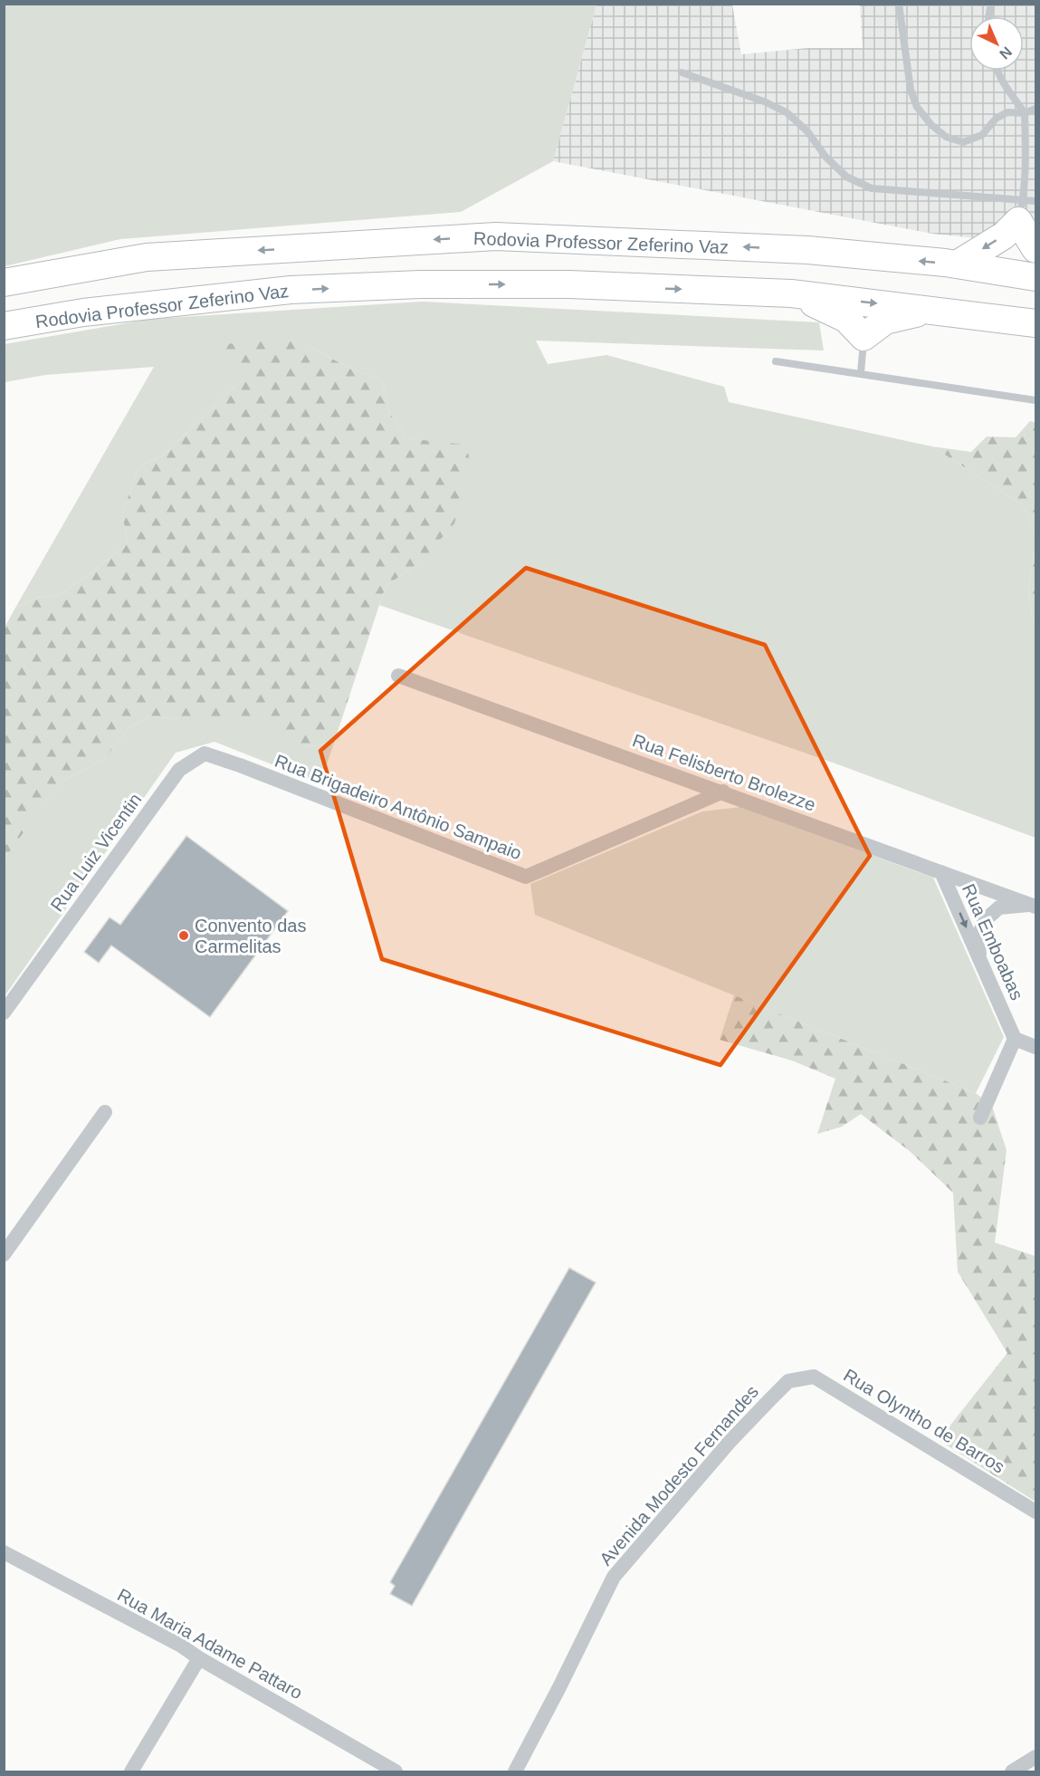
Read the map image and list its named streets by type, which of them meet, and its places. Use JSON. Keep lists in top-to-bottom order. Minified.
{"streets":{"highway":["Rodovia Professor Zeferino Vaz"],"street":["Rua Felisberto Brolezze","Rua Brigadeiro Antônio Sampaio","Rua Luiz Vicentin","Rua Emboabas","Rua Olyntho de Barros","Avenida Modesto Fernandes","Rua Maria Adame Pattaro"]},"crossings":[["Rua Felisberto Brolezze","Rua Brigadeiro Antônio Sampaio"],["Rua Felisberto Brolezze","Rua Emboabas"],["Rua Brigadeiro Antônio Sampaio","Rua Luiz Vicentin"],["Rua Olyntho de Barros","Avenida Modesto Fernandes"]],"one_way":["Rua Emboabas"],"places":["Convento das Carmelitas"],"north":"bottom right"}
